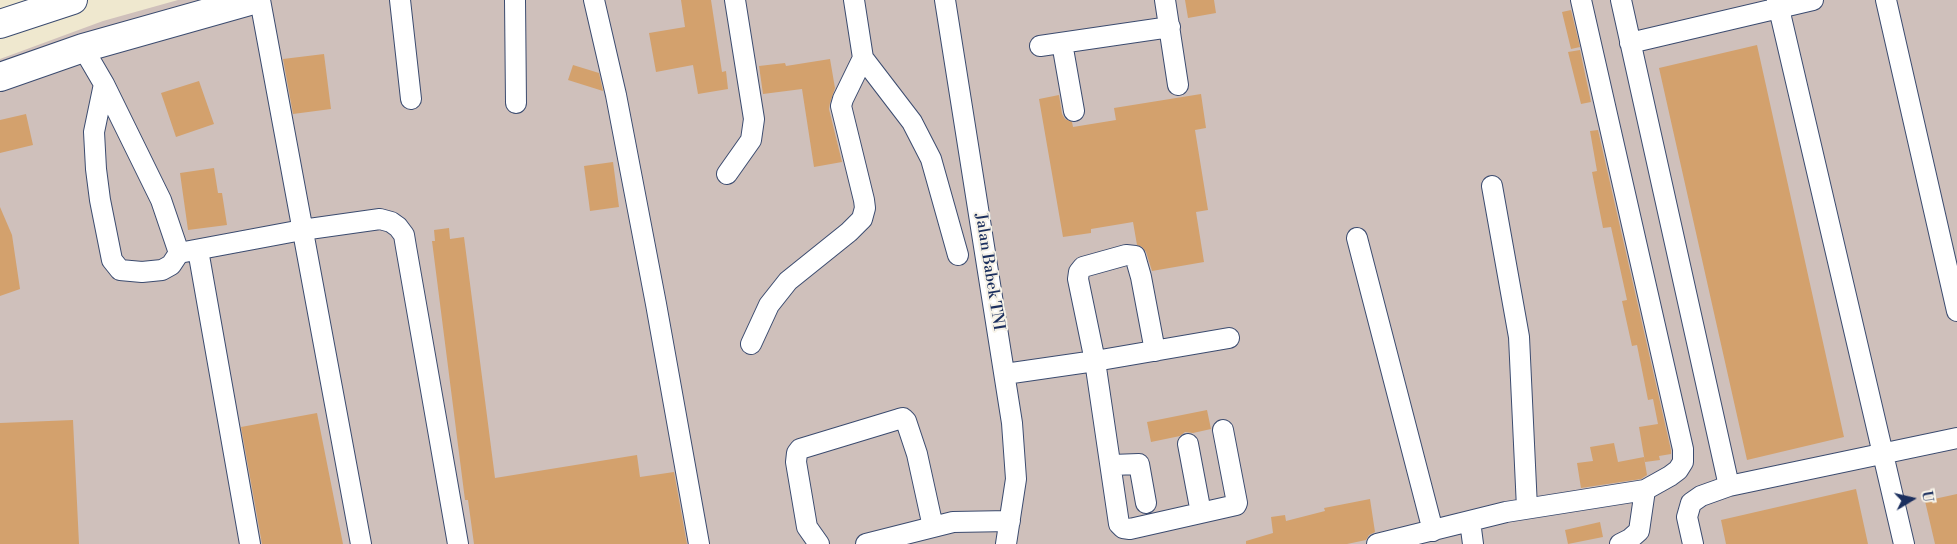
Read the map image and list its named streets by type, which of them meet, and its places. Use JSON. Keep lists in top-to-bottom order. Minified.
{"streets":{"street":["Jalan Babek TNI"]},"north":"right"}
